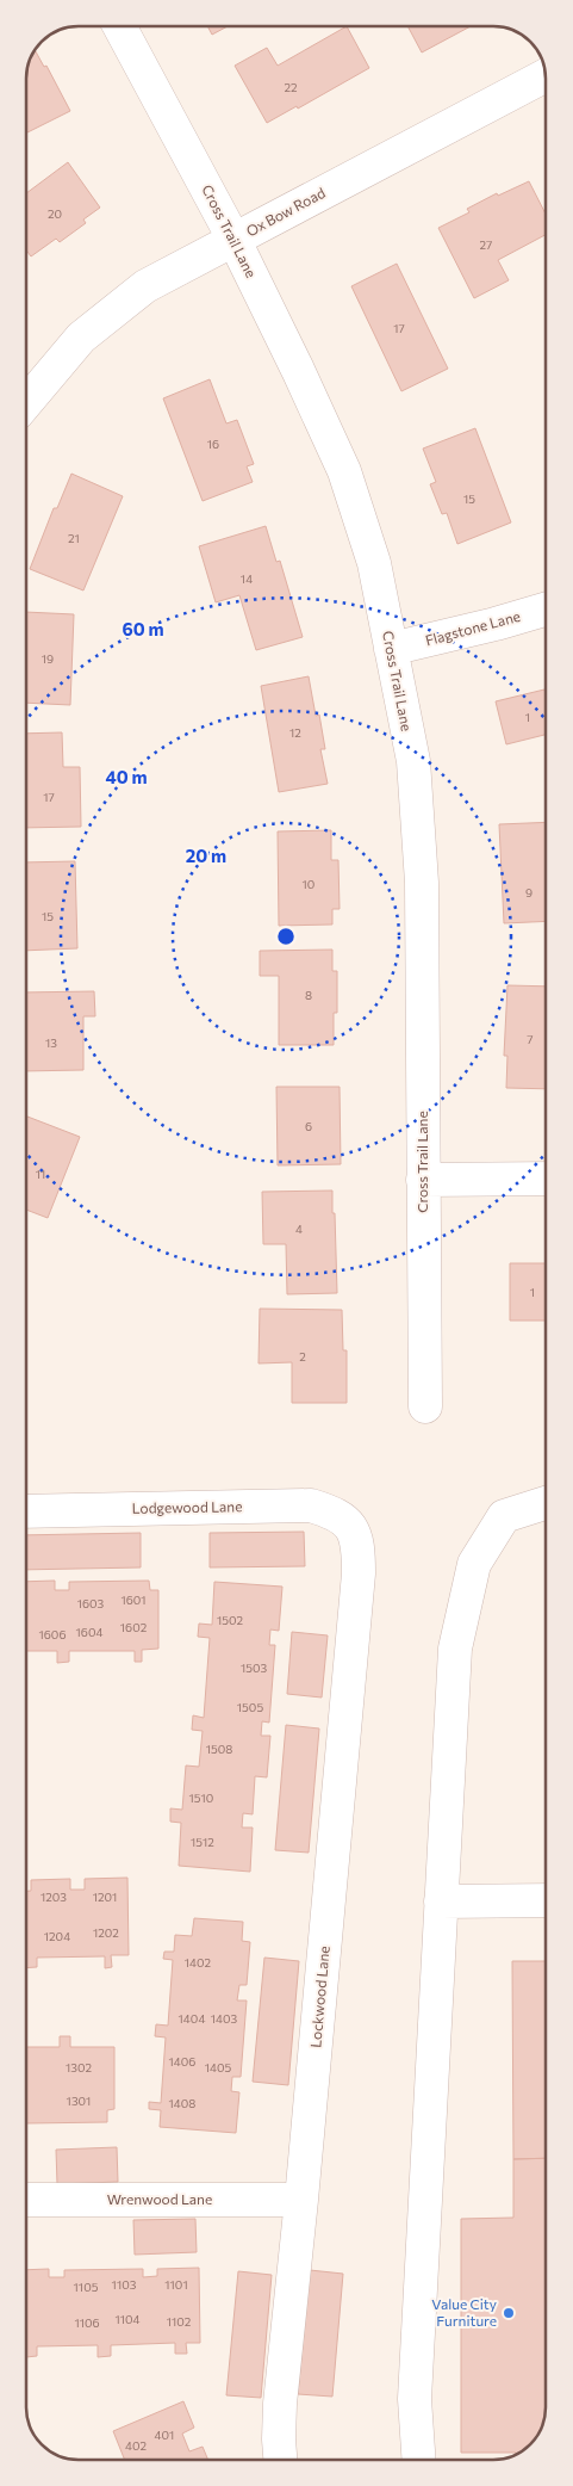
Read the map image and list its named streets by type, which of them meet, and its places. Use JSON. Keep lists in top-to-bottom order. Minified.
{"streets":{"street":["Ox Bow Road","Cross Trail Lane","Flagstone Lane","Lodgewood Lane","Lockwood Lane","Wrenwood Lane"]},"crossings":[["Ox Bow Road","Cross Trail Lane"],["Cross Trail Lane","Flagstone Lane"],["Lodgewood Lane","Lockwood Lane"],["Lockwood Lane","Wrenwood Lane"]],"places":["Value City Furniture"],"house_numbers":["22","20","27","17","16","15","21","14","19","1","12","17","10","9","15","8","7","13","6","11","4","1","2","1601","1603","1502","1602","1604","1606","1503","1505","1508","1510","1512","1203","1201","1202","1204","1402","1404","1403","1406","1302","1405","1301","1408","1103","1101","1105","1104","1102","1106","401","402"],"rings":["60 m","40 m","20 m"]}
